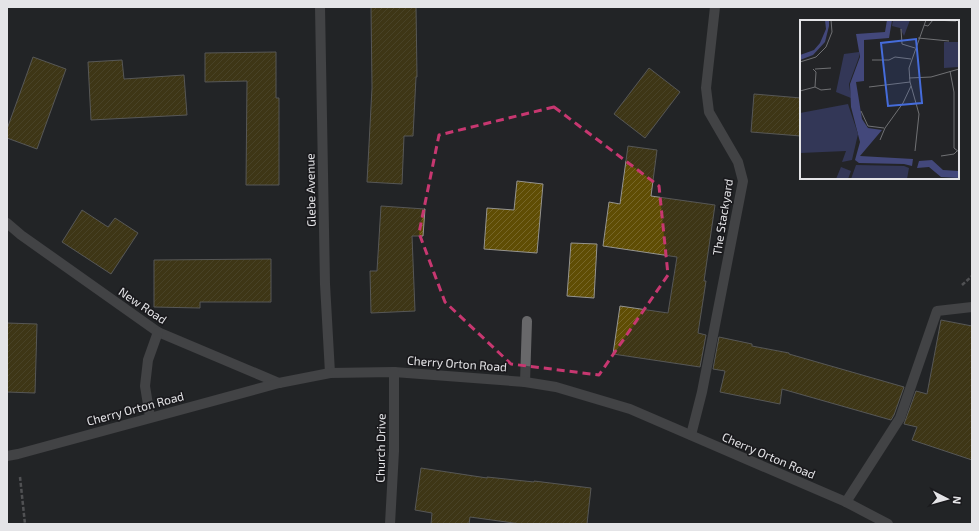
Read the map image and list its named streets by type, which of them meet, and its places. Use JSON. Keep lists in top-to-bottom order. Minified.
{"streets":{"street":["Glebe Avenue","The Stackyard","New Road","Cherry Orton Road","Church Drive"]},"crossings":[["Glebe Avenue","Cherry Orton Road"],["The Stackyard","Cherry Orton Road"],["New Road","Cherry Orton Road"],["Cherry Orton Road","Church Drive"]],"north":"right"}
